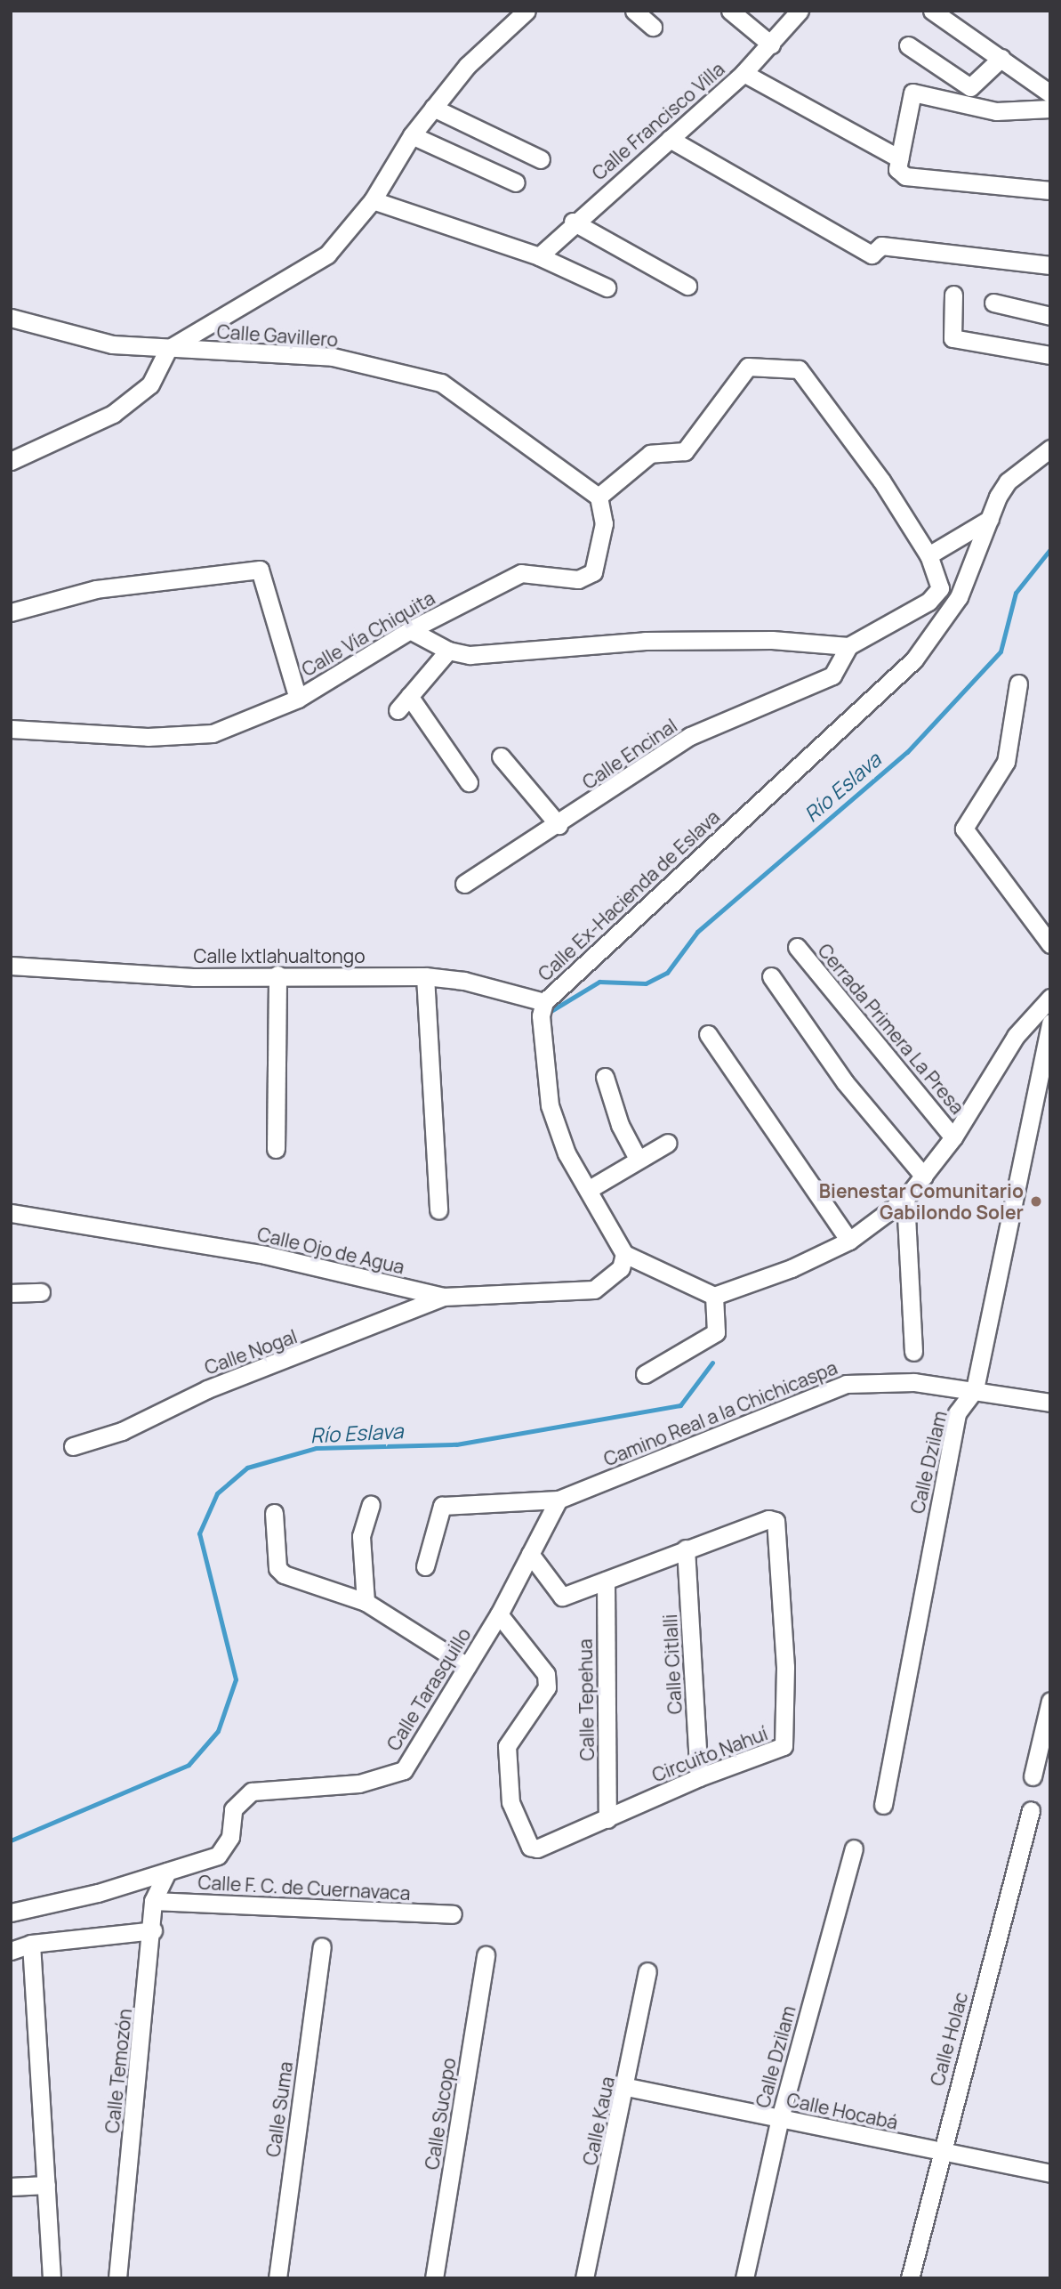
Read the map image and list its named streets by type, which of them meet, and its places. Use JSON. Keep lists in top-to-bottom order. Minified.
{"streets":{"street":["Calle Francisco Villa","Calle Gavillero","Calle Vía Chiquita","Calle Encinal","Calle Ex-Hacienda de Eslava","Calle Ixtlahualtongo","Cerrada Primera La Presa","Calle Ojo de Agua","Calle Nogal","Camino Real a la Chichicaspa","Calle Dzilam","Calle Citlalli","Calle Tarasquillo","Calle Tepehua","Circuito Nahuí","Calle F. C. de Cuernavaca","Calle Holac","Calle Temozón","Calle Suma","Calle Hocabá","Calle Sucopo","Calle Kaua"]},"crossings":[["Calle Gavillero","Calle Vía Chiquita"],["Calle Ex-Hacienda de Eslava","Calle Ixtlahualtongo"],["Calle Ex-Hacienda de Eslava","Calle Ojo de Agua"],["Calle Ojo de Agua","Calle Nogal"],["Camino Real a la Chichicaspa","Calle Dzilam"],["Camino Real a la Chichicaspa","Calle Tarasquillo"],["Calle Dzilam","Calle Hocabá"],["Calle Citlalli","Circuito Nahuí"],["Calle Tarasquillo","Circuito Nahuí"],["Calle Tarasquillo","Calle Temozón"],["Calle Tepehua","Circuito Nahuí"],["Calle F. C. de Cuernavaca","Calle Temozón"],["Calle Holac","Calle Hocabá"],["Calle Hocabá","Calle Kaua"]],"water":["Río Eslava"],"places":["Bienestar Comunitario Gabilondo Soler"]}
